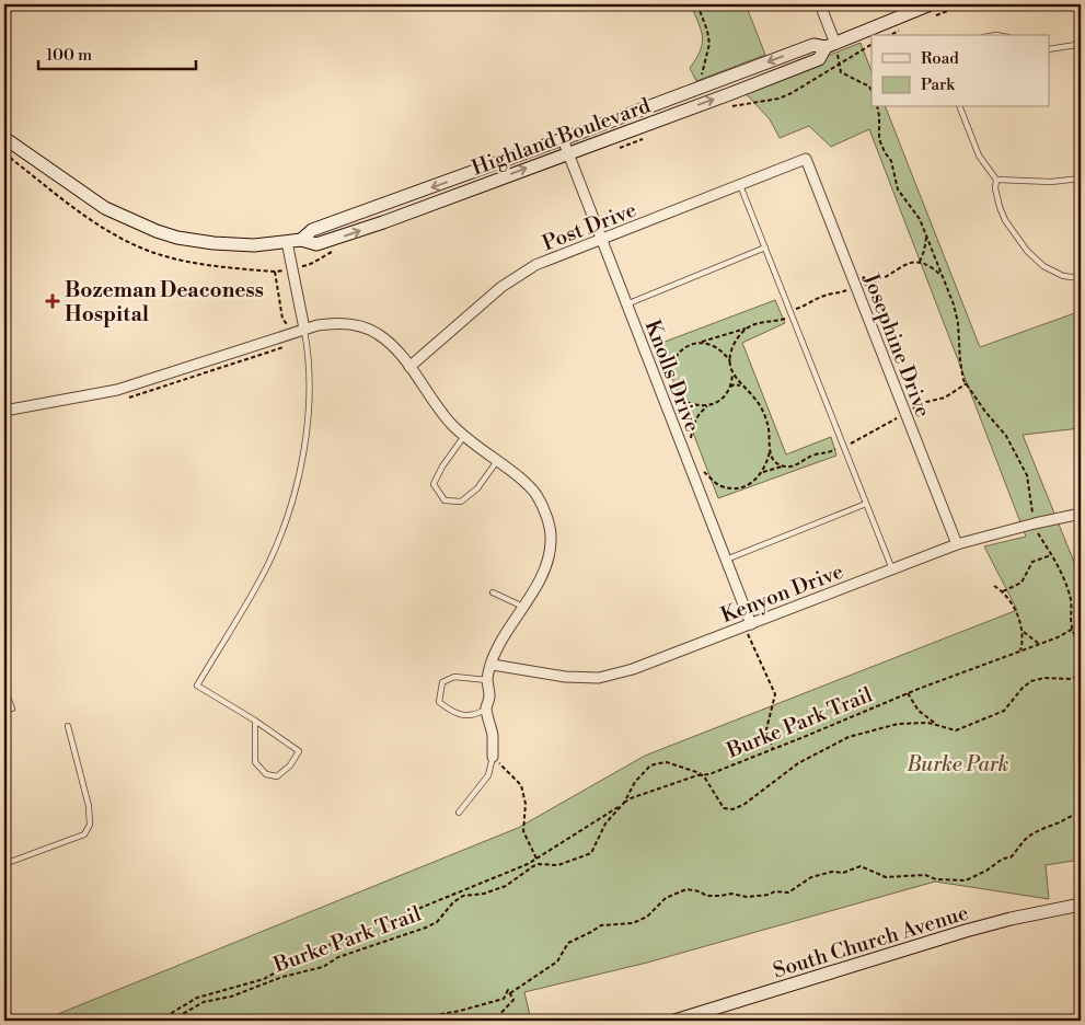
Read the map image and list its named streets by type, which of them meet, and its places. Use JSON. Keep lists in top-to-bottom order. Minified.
{"streets":{"main road":["Highland Boulevard","South Church Avenue"],"street":["Post Drive","Josephine Drive","Knolls Drive","Kenyon Drive"],"path":["Burke Park Trail"]},"crossings":[["Highland Boulevard","Knolls Drive"],["Post Drive","Josephine Drive"],["Post Drive","Knolls Drive"],["Josephine Drive","Kenyon Drive"],["Knolls Drive","Kenyon Drive"]],"parks":["Burke Park"],"places":{"health":["Bozeman Deaconess Hospital"]},"legend":["Road","Park"],"scale_bar":"100 m"}
